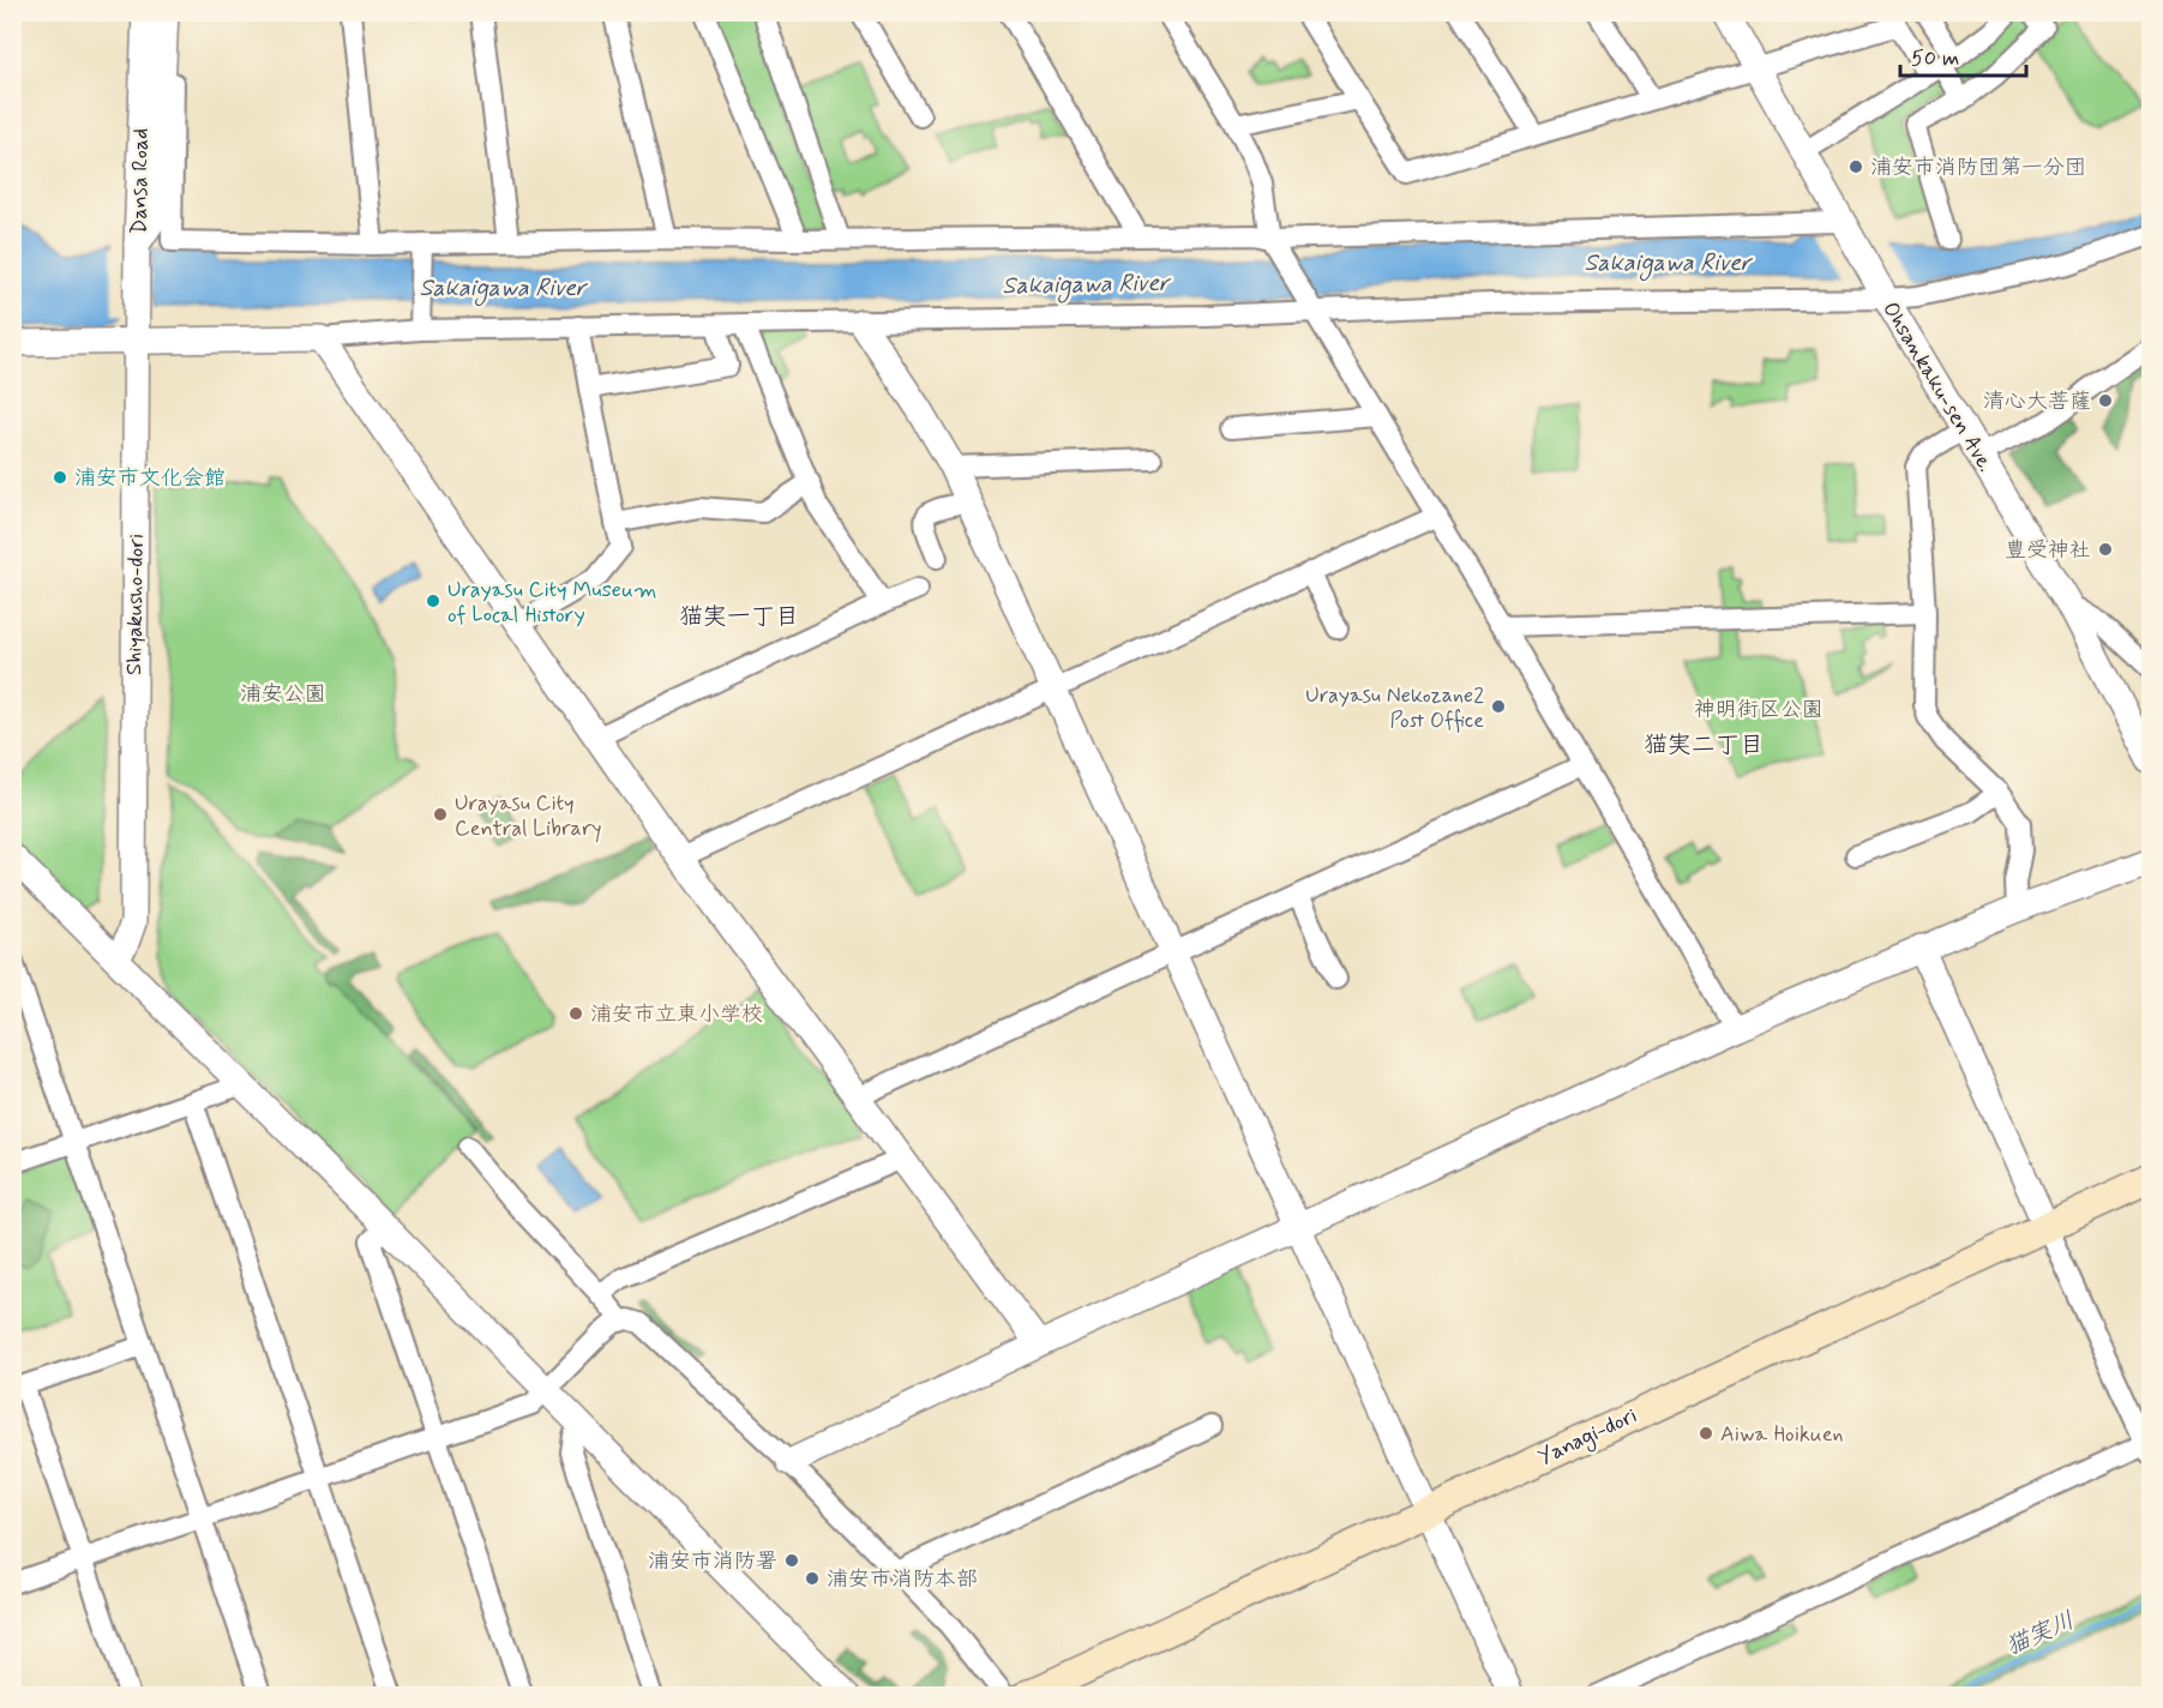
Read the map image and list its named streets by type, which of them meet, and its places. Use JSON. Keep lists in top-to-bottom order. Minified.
{"streets":{"main road":["Yanagi-dori"],"street":["Dansa Road","Ohsankaku-sen Ave.","Shiyakusho-dori"]},"crossings":[["Dansa Road","Shiyakusho-dori"]],"districts":["猫実一丁目","猫実二丁目"],"water":["Sakaigawa River","猫実川"],"parks":["浦安公園","神明街区公園"],"places":["浦安市消防団第一分団","清心大菩薩","浦安市文化会館","豊受神社","Urayasu City Museum of Local History","Urayasu Nekozane2 Post Office","Urayasu City Central Library","浦安市立東小学校","Aiwa Hoikuen","浦安市消防署","浦安市消防本部"],"scale_bar":"50 m"}
